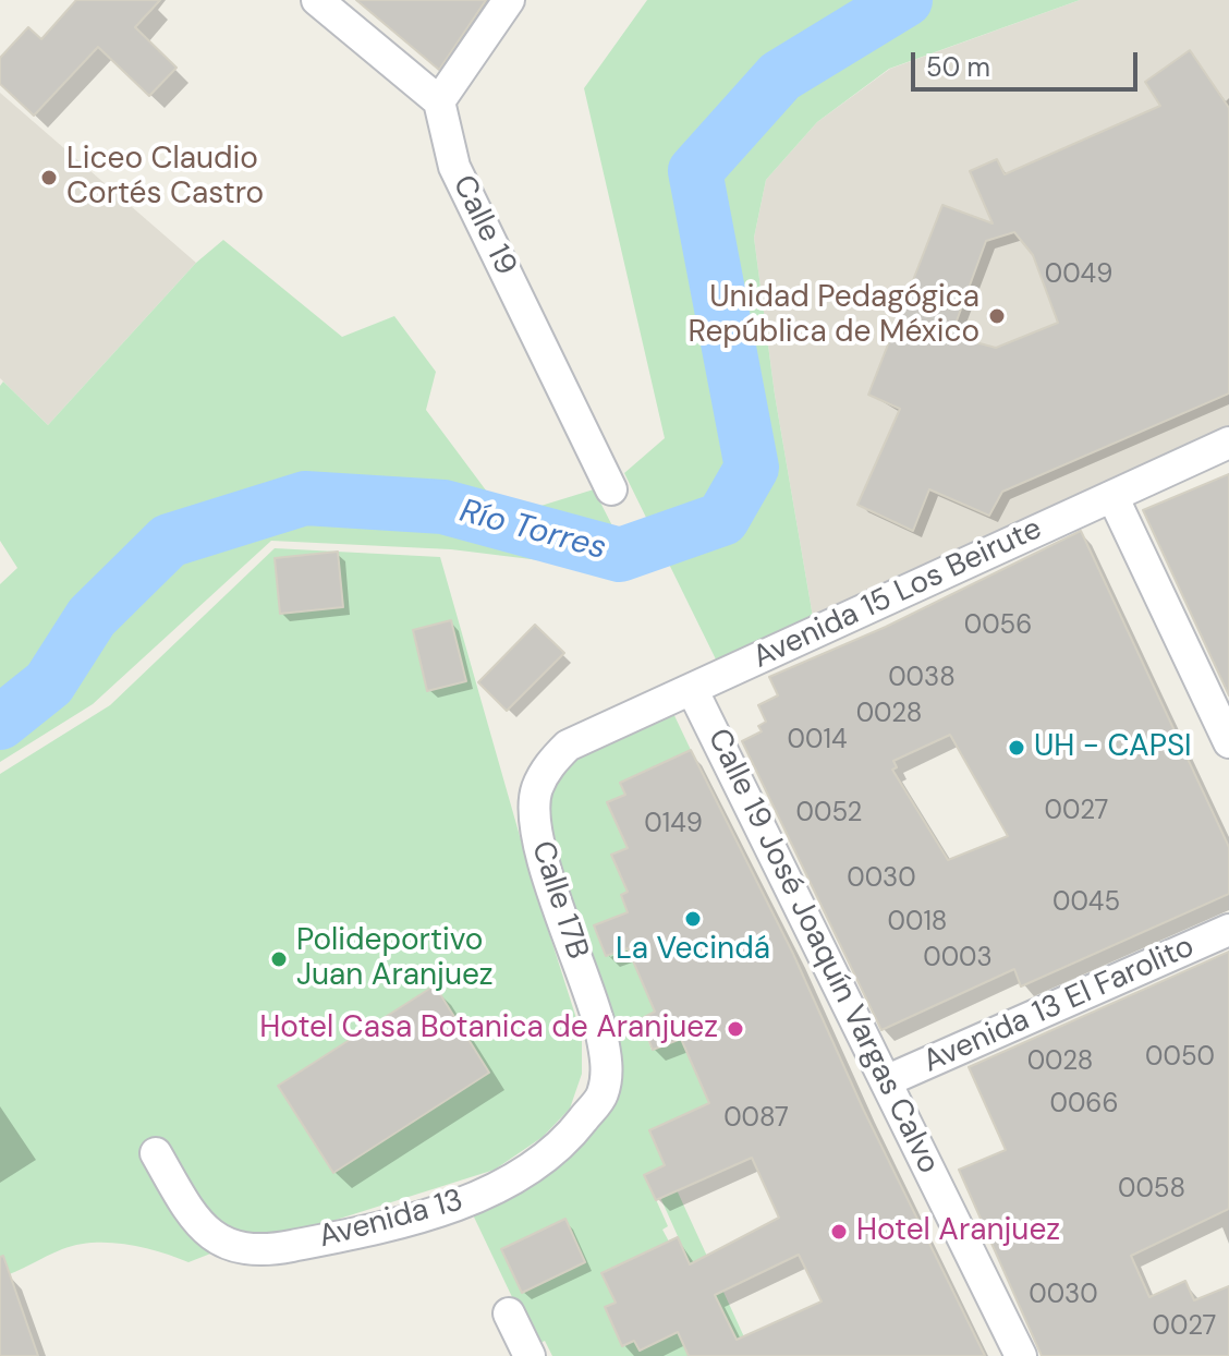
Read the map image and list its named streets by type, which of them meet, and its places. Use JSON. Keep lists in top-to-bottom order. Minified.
{"streets":{"street":["Calle 19","Avenida 15 Los Beirute","Calle 17B","Calle 19 José Joaquín Vargas Calvo","Avenida 13 El Farolito","Avenida 13"]},"crossings":[["Avenida 15 Los Beirute","Calle 17B"],["Avenida 15 Los Beirute","Calle 19 José Joaquín Vargas Calvo"],["Calle 17B","Avenida 13"],["Calle 19 José Joaquín Vargas Calvo","Avenida 13 El Farolito"]],"water":["Río Torres"],"places":["Liceo Claudio Cortés Castro","Unidad Pedagógica República de México","UH - CAPSI","La Vecindá","Polideportivo Juan Aranjuez","Hotel Casa Botanica de Aranjuez","Hotel Aranjuez"],"house_numbers":["0049","0056","0038","0028","0014","0027","0052","0149","0030","0045","0018","0003","0050","0028","0066","0087","0058","0030","0027"],"scale_bar":"50 m"}
